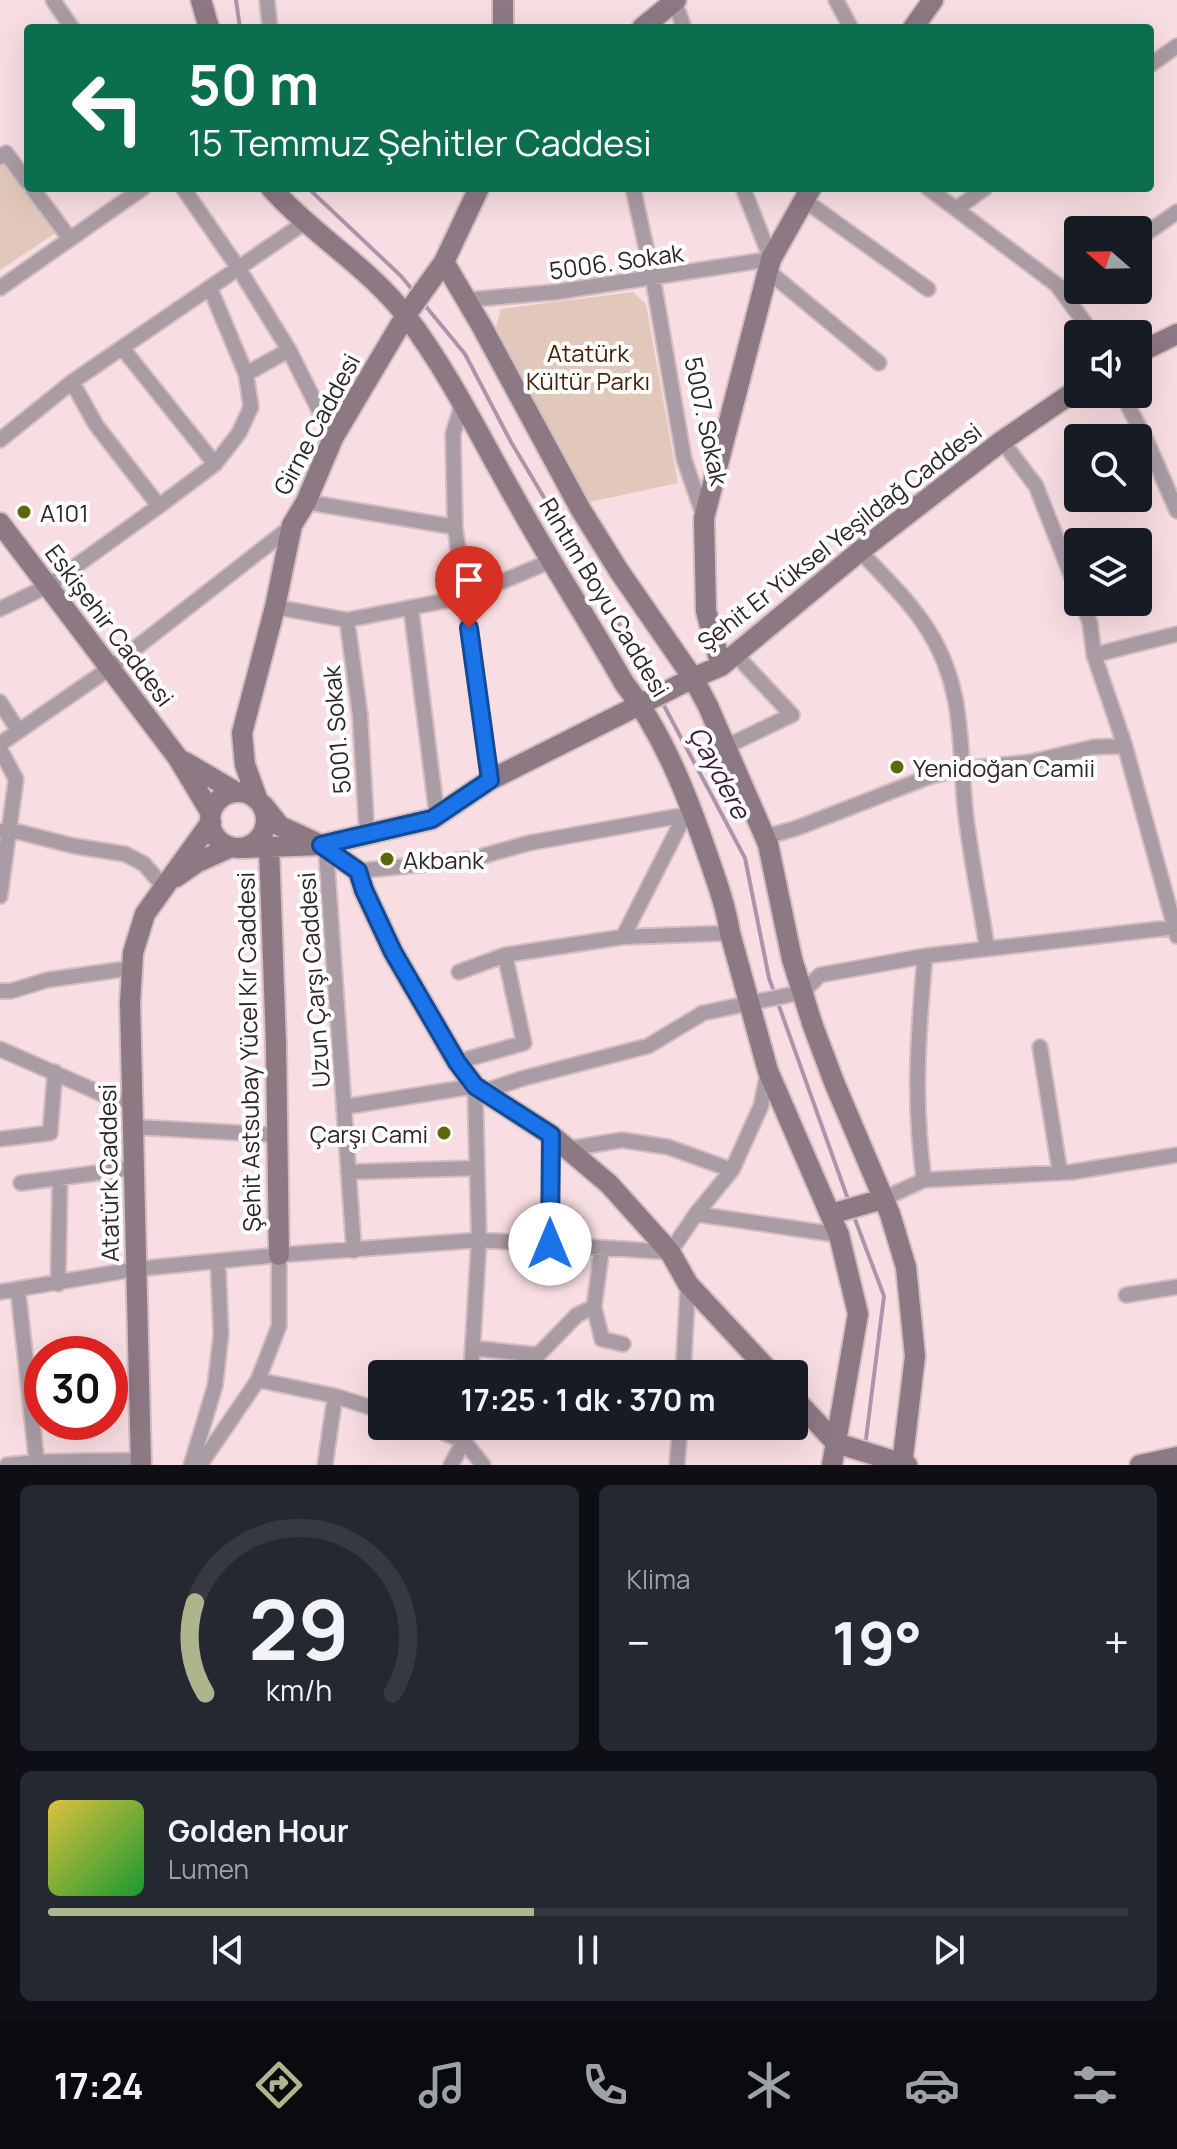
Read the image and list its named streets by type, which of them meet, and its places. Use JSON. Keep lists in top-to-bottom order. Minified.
{"streets":{"street":["5006. Sokak","5007. Sokak","Girne Caddesi","Şehit Er Yüksel Yeşildağ Caddesi","Rıhtım Boyu Caddesi","Eskişehir Caddesi","5001. Sokak","Uzun Çarşı Caddesi","Şehit Astsubay Yücel Kır Caddesi","Atatürk Caddesi"]},"crossings":[["5006. Sokak","5007. Sokak"],["5006. Sokak","Rıhtım Boyu Caddesi"],["5007. Sokak","Şehit Er Yüksel Yeşildağ Caddesi"],["Girne Caddesi","Şehit Er Yüksel Yeşildağ Caddesi"],["Girne Caddesi","Rıhtım Boyu Caddesi"],["Girne Caddesi","Eskişehir Caddesi"],["Girne Caddesi","Atatürk Caddesi"],["Şehit Er Yüksel Yeşildağ Caddesi","Rıhtım Boyu Caddesi"],["Şehit Er Yüksel Yeşildağ Caddesi","Eskişehir Caddesi"],["Şehit Er Yüksel Yeşildağ Caddesi","5001. Sokak"],["Şehit Er Yüksel Yeşildağ Caddesi","Uzun Çarşı Caddesi"],["Şehit Er Yüksel Yeşildağ Caddesi","Şehit Astsubay Yücel Kır Caddesi"],["Şehit Er Yüksel Yeşildağ Caddesi","Atatürk Caddesi"],["Eskişehir Caddesi","Atatürk Caddesi"]],"water":["Çaydere"],"parks":["Atatürk Kültür Parkı"],"places":["A101","Yenidoğan Camii","Akbank","Çarşı Cami"],"north":"left","page":{"turn":["50 m","15 Temmuz Şehitler Caddesi"],"limit":"30","trip":"17:25 · 1 dk · 370 m","tile":"Klima","heat":["−","19°","+"],"song":["Golden Hour","Lumen"],"tabs":"17:24","gauge":["29","km/h"]}}
